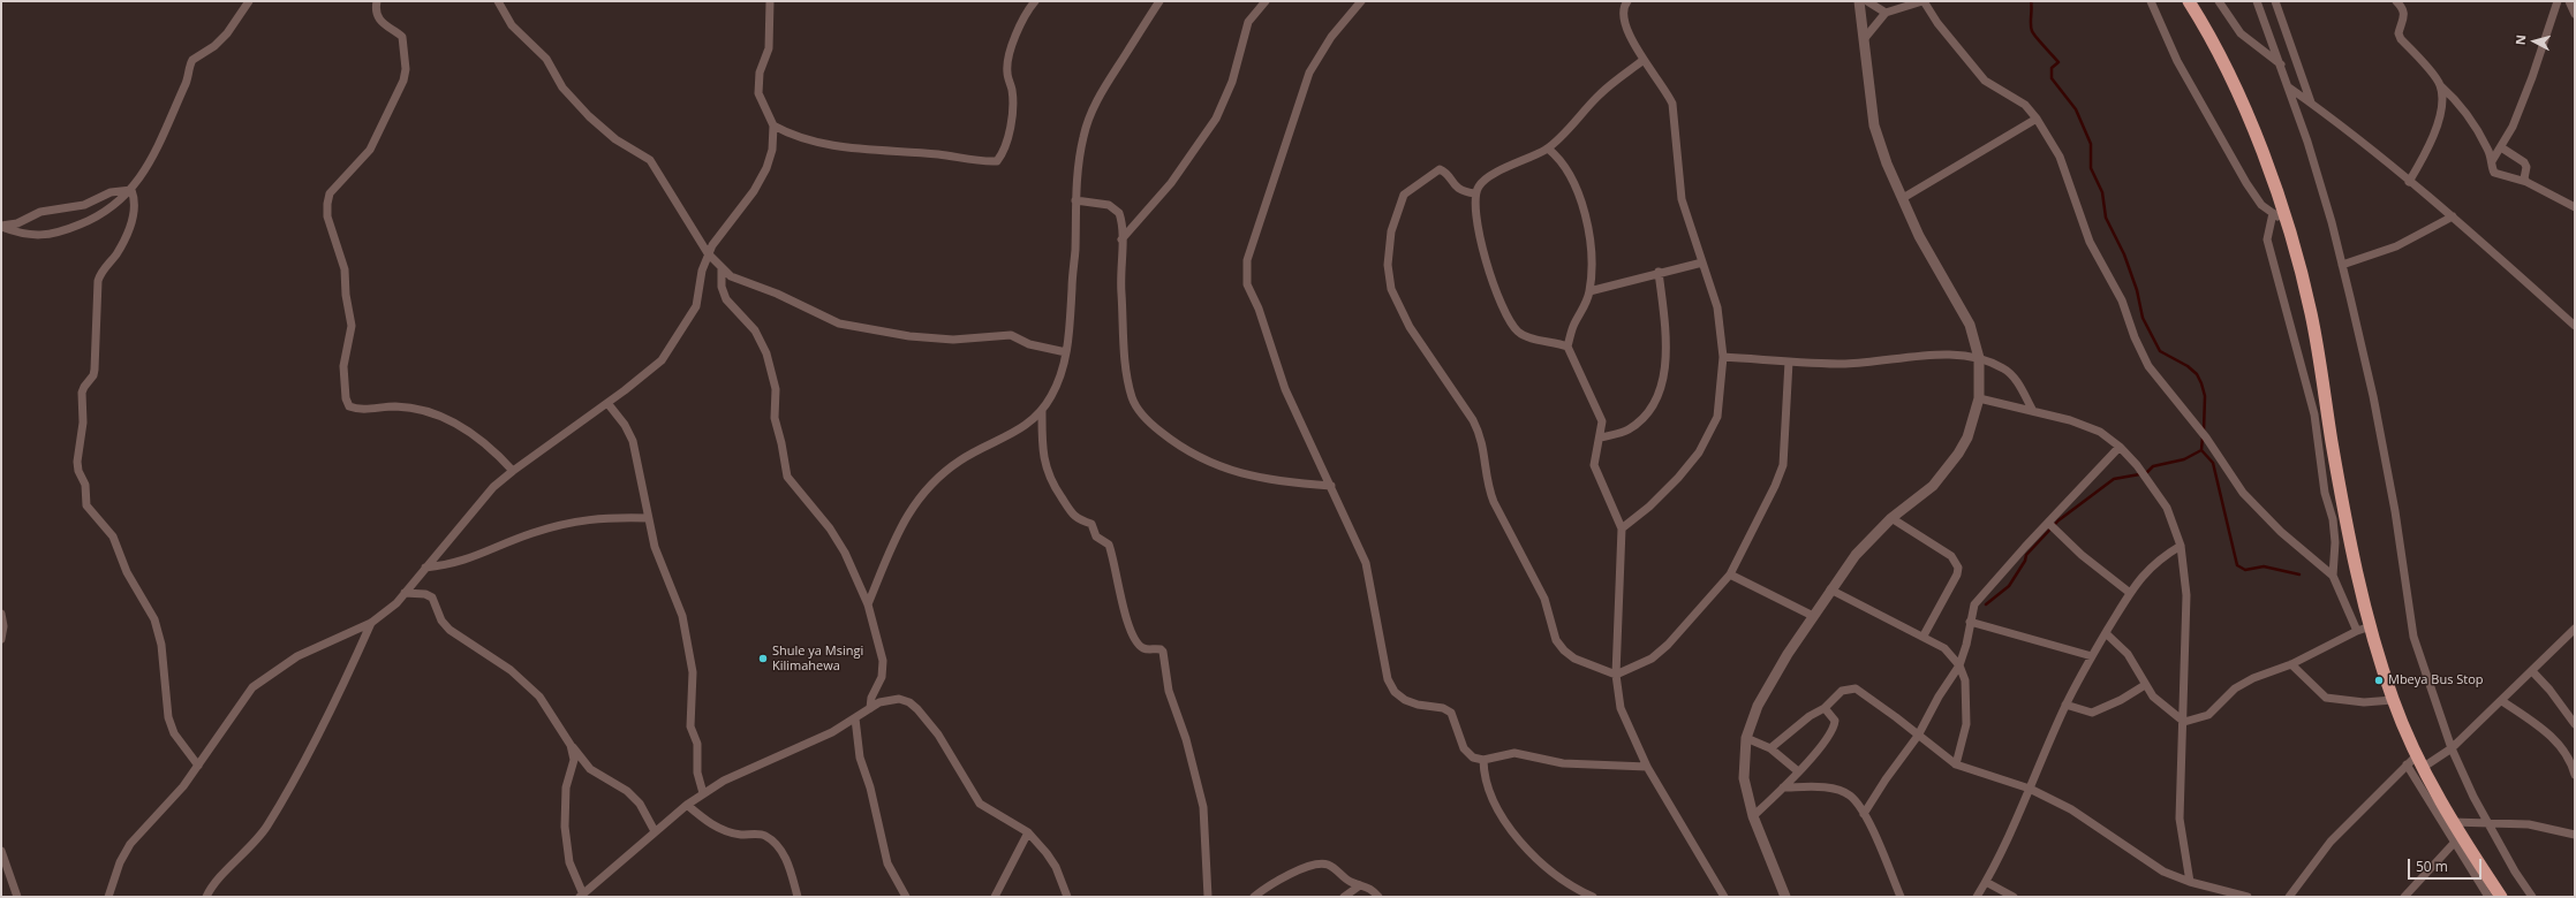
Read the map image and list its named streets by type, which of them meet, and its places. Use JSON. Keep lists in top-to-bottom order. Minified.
{"places":["Shule ya Msingi Kilimahewa","Mbeya Bus Stop"],"scale_bar":"50 m","north":"left"}
